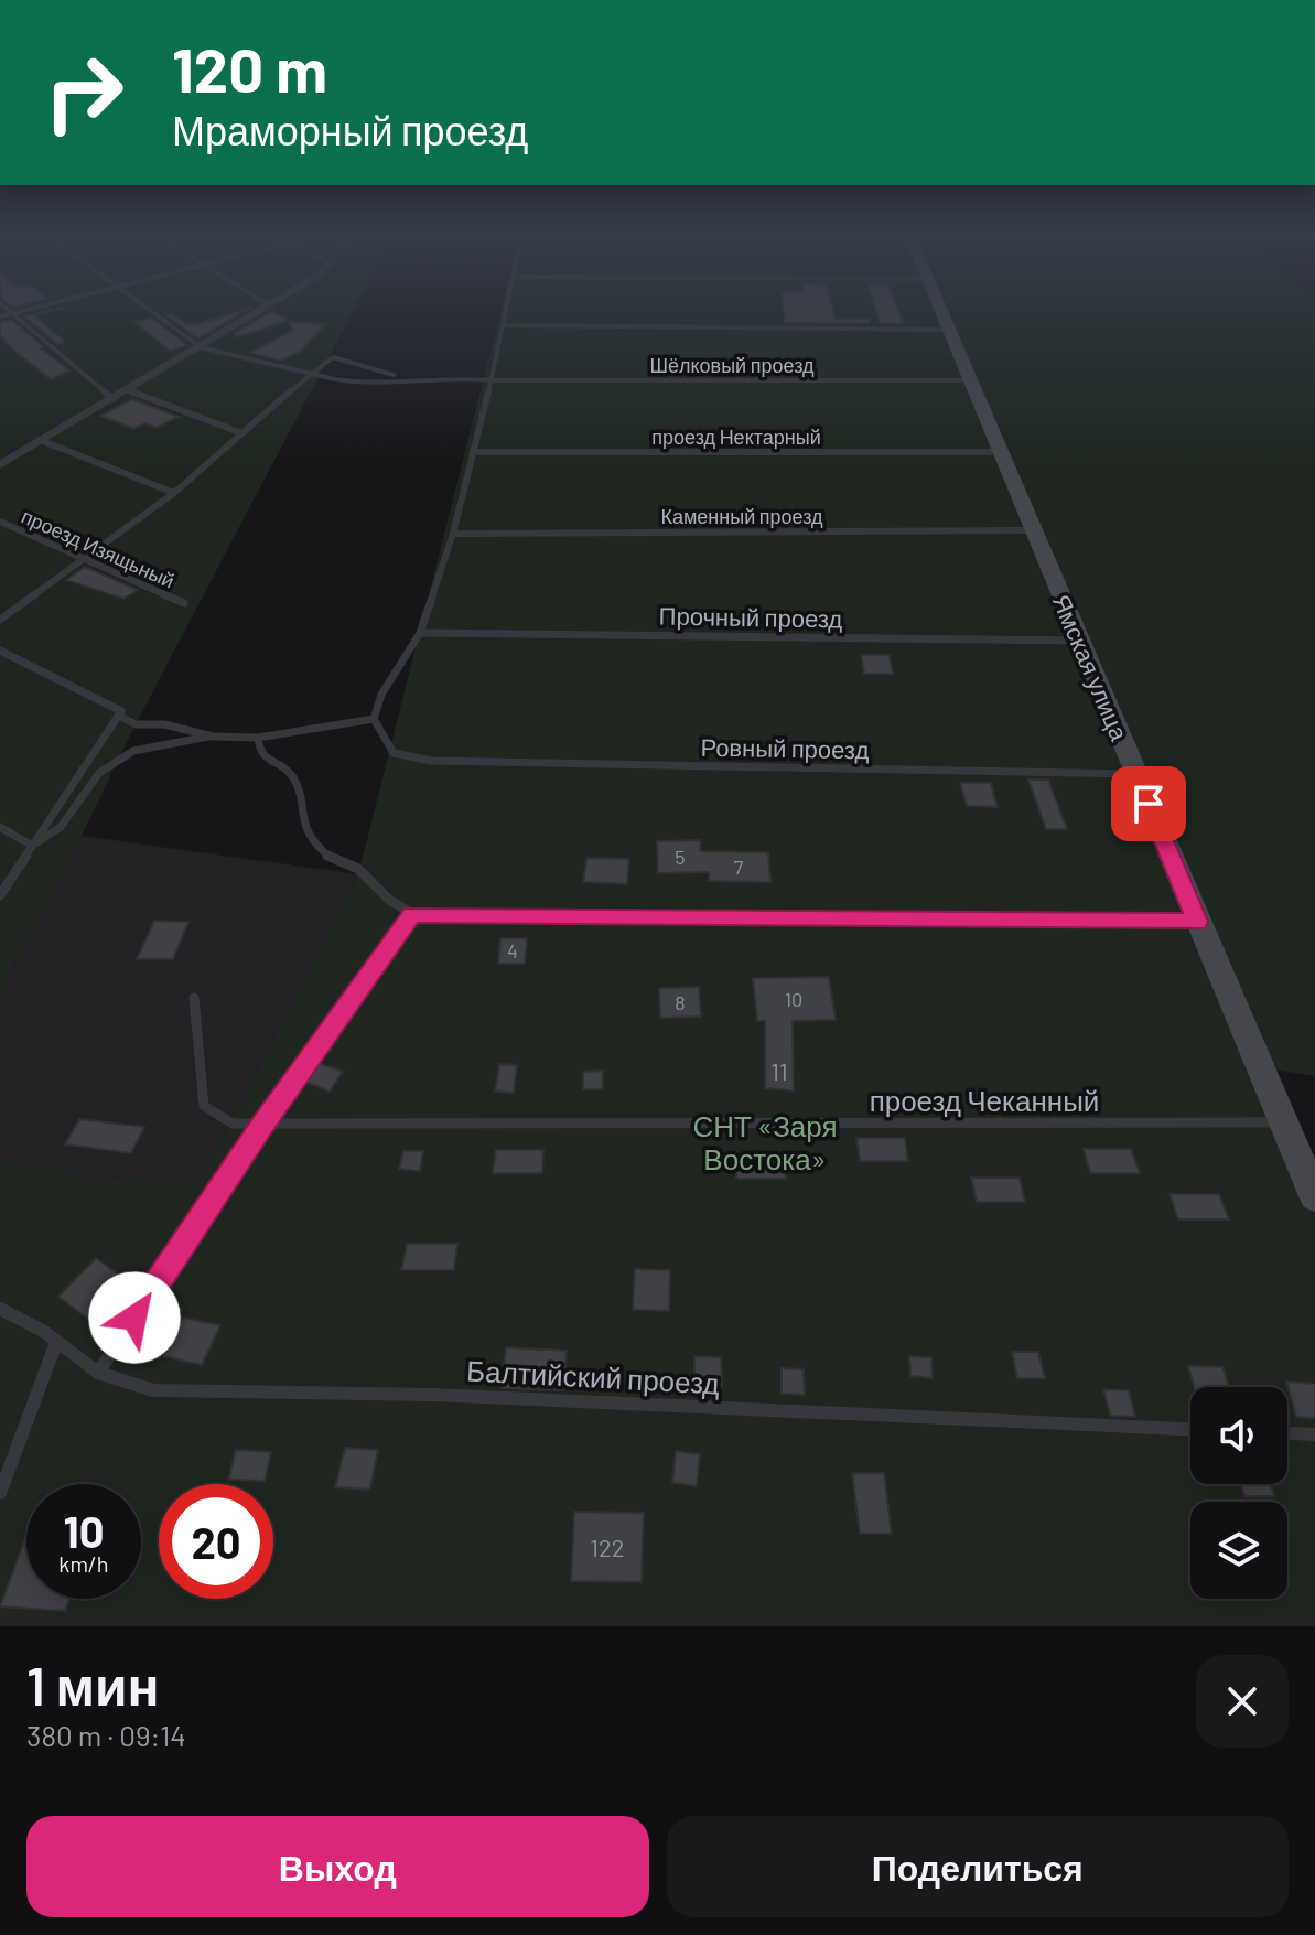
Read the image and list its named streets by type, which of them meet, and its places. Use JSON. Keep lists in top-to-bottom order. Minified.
{"streets":{"street":["Ямская улица"],"lane":["Шёлковый проезд","проезд Нектарный","Каменный проезд","проезд Изящьный","Прочный проезд","Ровный проезд","проезд Чеканный","Балтийский проезд"]},"crossings":[["Шёлковый проезд","Ямская улица"],["проезд Нектарный","Ямская улица"],["Каменный проезд","Ямская улица"],["Прочный проезд","Ямская улица"],["Ямская улица","Ровный проезд"],["Ямская улица","проезд Чеканный"]],"parks":["СНТ «Заря Востока»"],"house_numbers":["5","7","4","10","8","11","122"],"page":{"turn":["120 m","Мраморный проезд"],"speed":"10 km/h","limit":"20","heading":["1 мин","380 m · 09:14"],"buttons":["Выход","Поделиться"]}}
